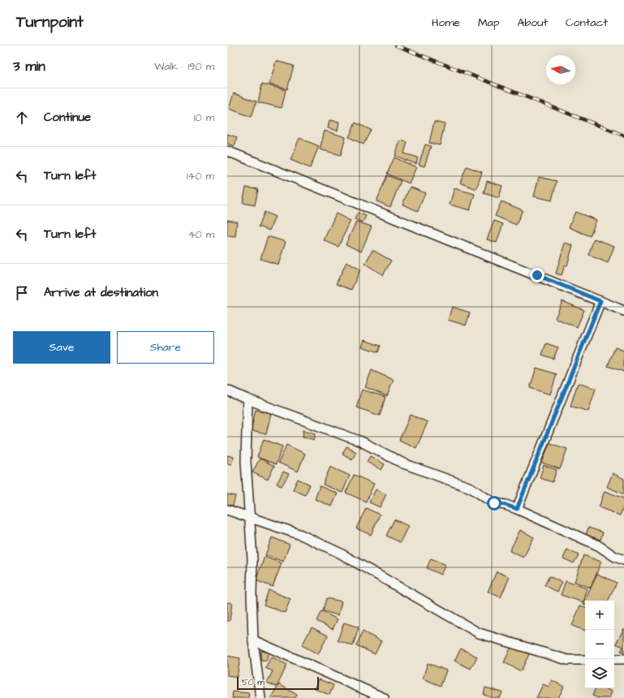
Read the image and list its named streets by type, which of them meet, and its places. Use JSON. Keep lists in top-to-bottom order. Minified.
{"scale_bar":"50 m","north":"left","page":{"header":"Turnpoint","nav":["Home","Map","About","Contact"],"heading":["3 min","Walk · 190 m"],"list":[["Continue","10 m"],["Turn left","140 m"],["Turn left","40 m"],"Arrive at destination"],"buttons":["Save","Share"],"map_buttons":["+","−"],"scale":"50 m"}}
